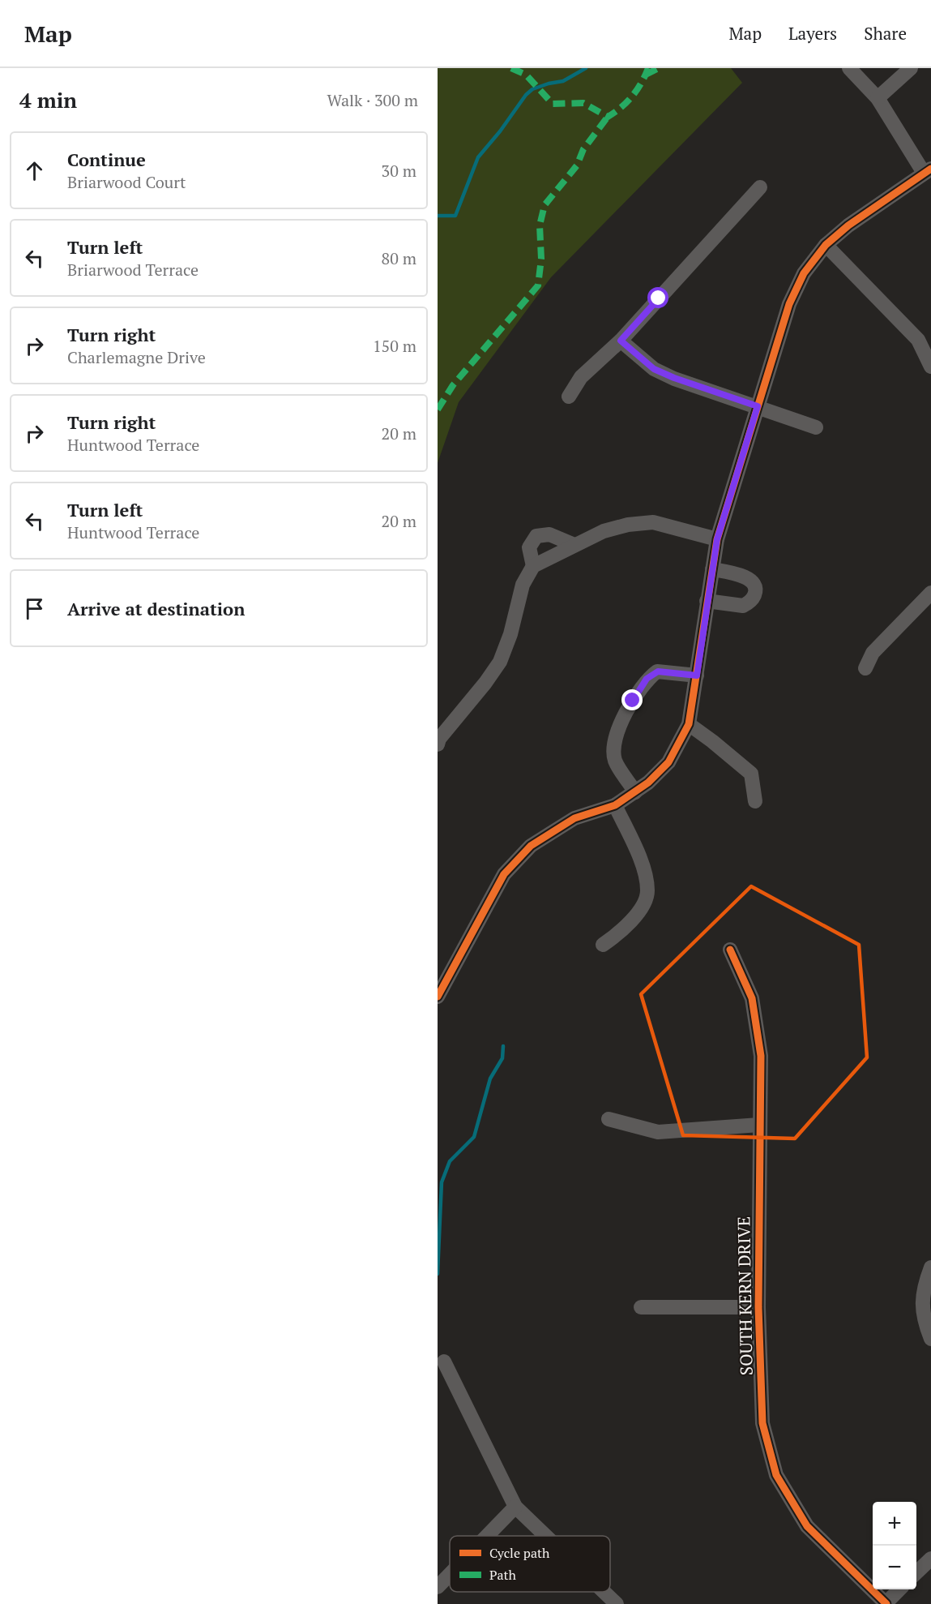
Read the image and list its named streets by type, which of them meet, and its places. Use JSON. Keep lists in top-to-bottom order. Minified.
{"streets":{"street":["SOUTH KERN DRIVE"]},"legend":["Cycle path","Path"],"page":{"header":"Map","nav":["Map","Layers","Share"],"heading":["4 min","Walk · 300 m"],"list":[["Continue","Briarwood Court","30 m"],["Turn left","Briarwood Terrace","80 m"],["Turn right","Charlemagne Drive","150 m"],["Turn right","Huntwood Terrace","20 m"],["Turn left","Huntwood Terrace","20 m"],"Arrive at destination"],"map_buttons":["+","−"]}}
